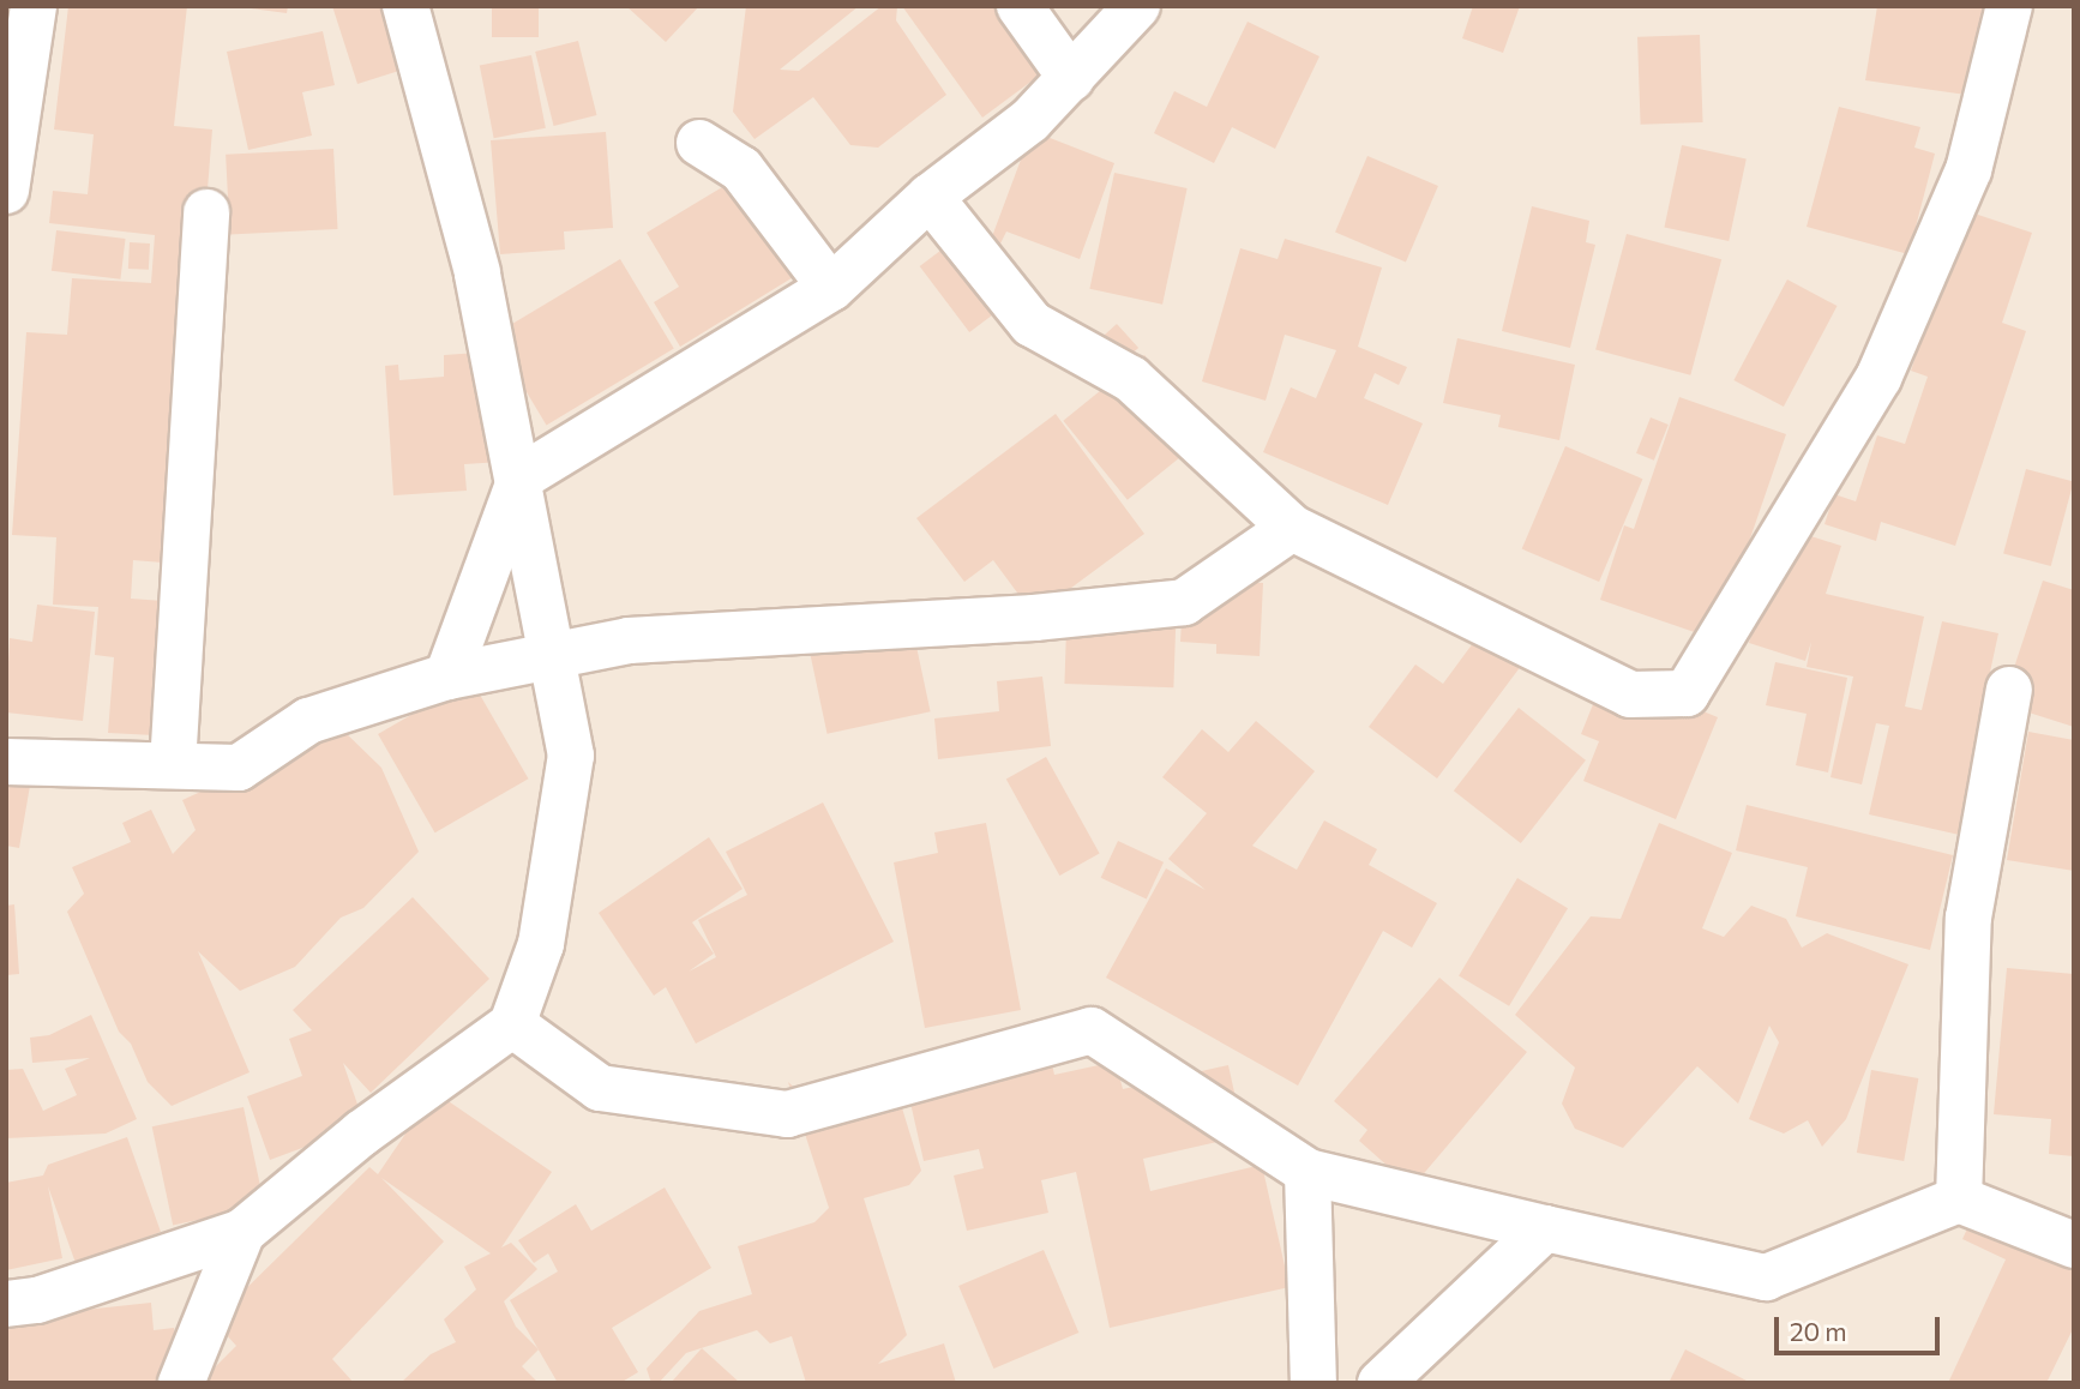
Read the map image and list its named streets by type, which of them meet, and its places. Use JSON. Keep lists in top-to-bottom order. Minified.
{"scale_bar":"20 m"}
